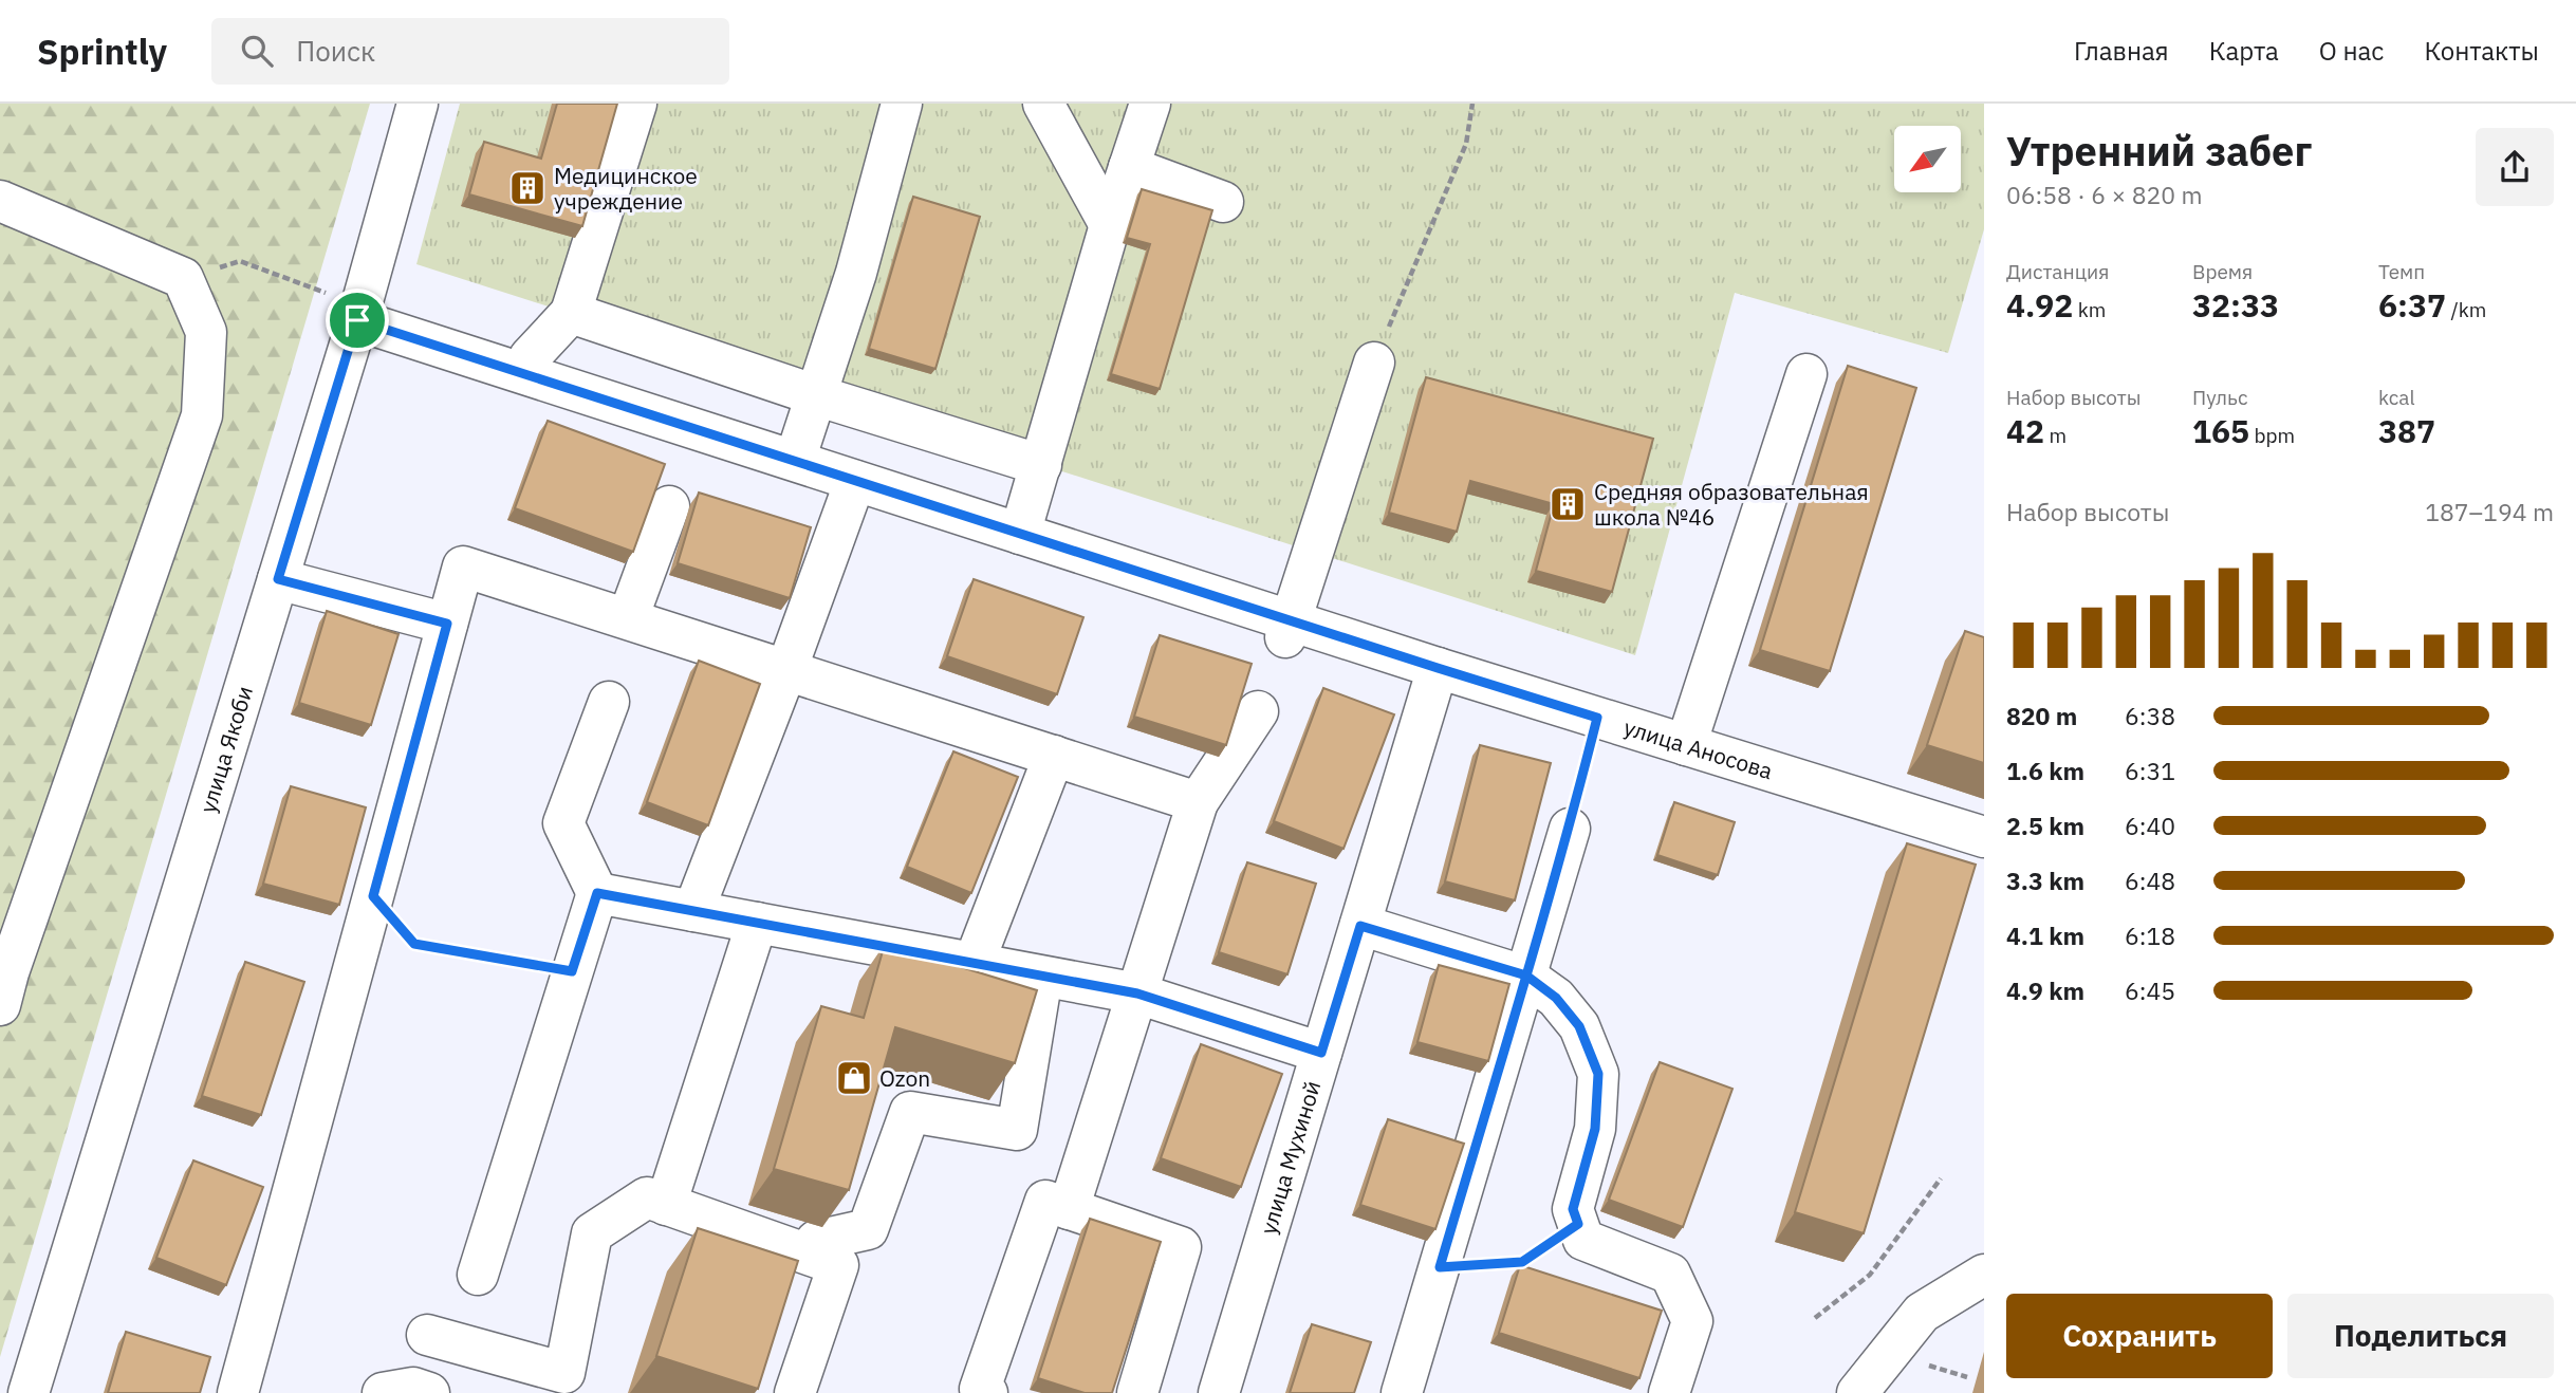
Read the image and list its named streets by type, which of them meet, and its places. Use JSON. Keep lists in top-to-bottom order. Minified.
{"streets":{"street":["улица Якоби","улица Аносова","улица Мухиной"]},"crossings":[["улица Якоби","улица Аносова"],["улица Аносова","улица Мухиной"]],"places":{"building":["Медицинское учреждение","Средняя образовательная школа №46"],"shop":["Ozon"]},"north":"bottom left","page":{"header":"Sprintly","search":"Поиск","nav":["Главная","Карта","О нас","Контакты"],"heading":["Утренний забег","06:58 · 6 × 820 m"],"stats":[["Дистанция","4.92 km"],["Время","32:33"],["Темп","6:37 /km"],["Набор высоты","42 m"],["Пульс","165 bpm"],["kcal","387"]],"chart":["Набор высоты","187–194 m"],"list":[{"name":"820 m","note":"6:38"},{"name":"1.6 km","note":"6:31"},{"name":"2.5 km","note":"6:40"},{"name":"3.3 km","note":"6:48"},{"name":"4.1 km","note":"6:18"},{"name":"4.9 km","note":"6:45"}],"buttons":["Сохранить","Поделиться"]}}
